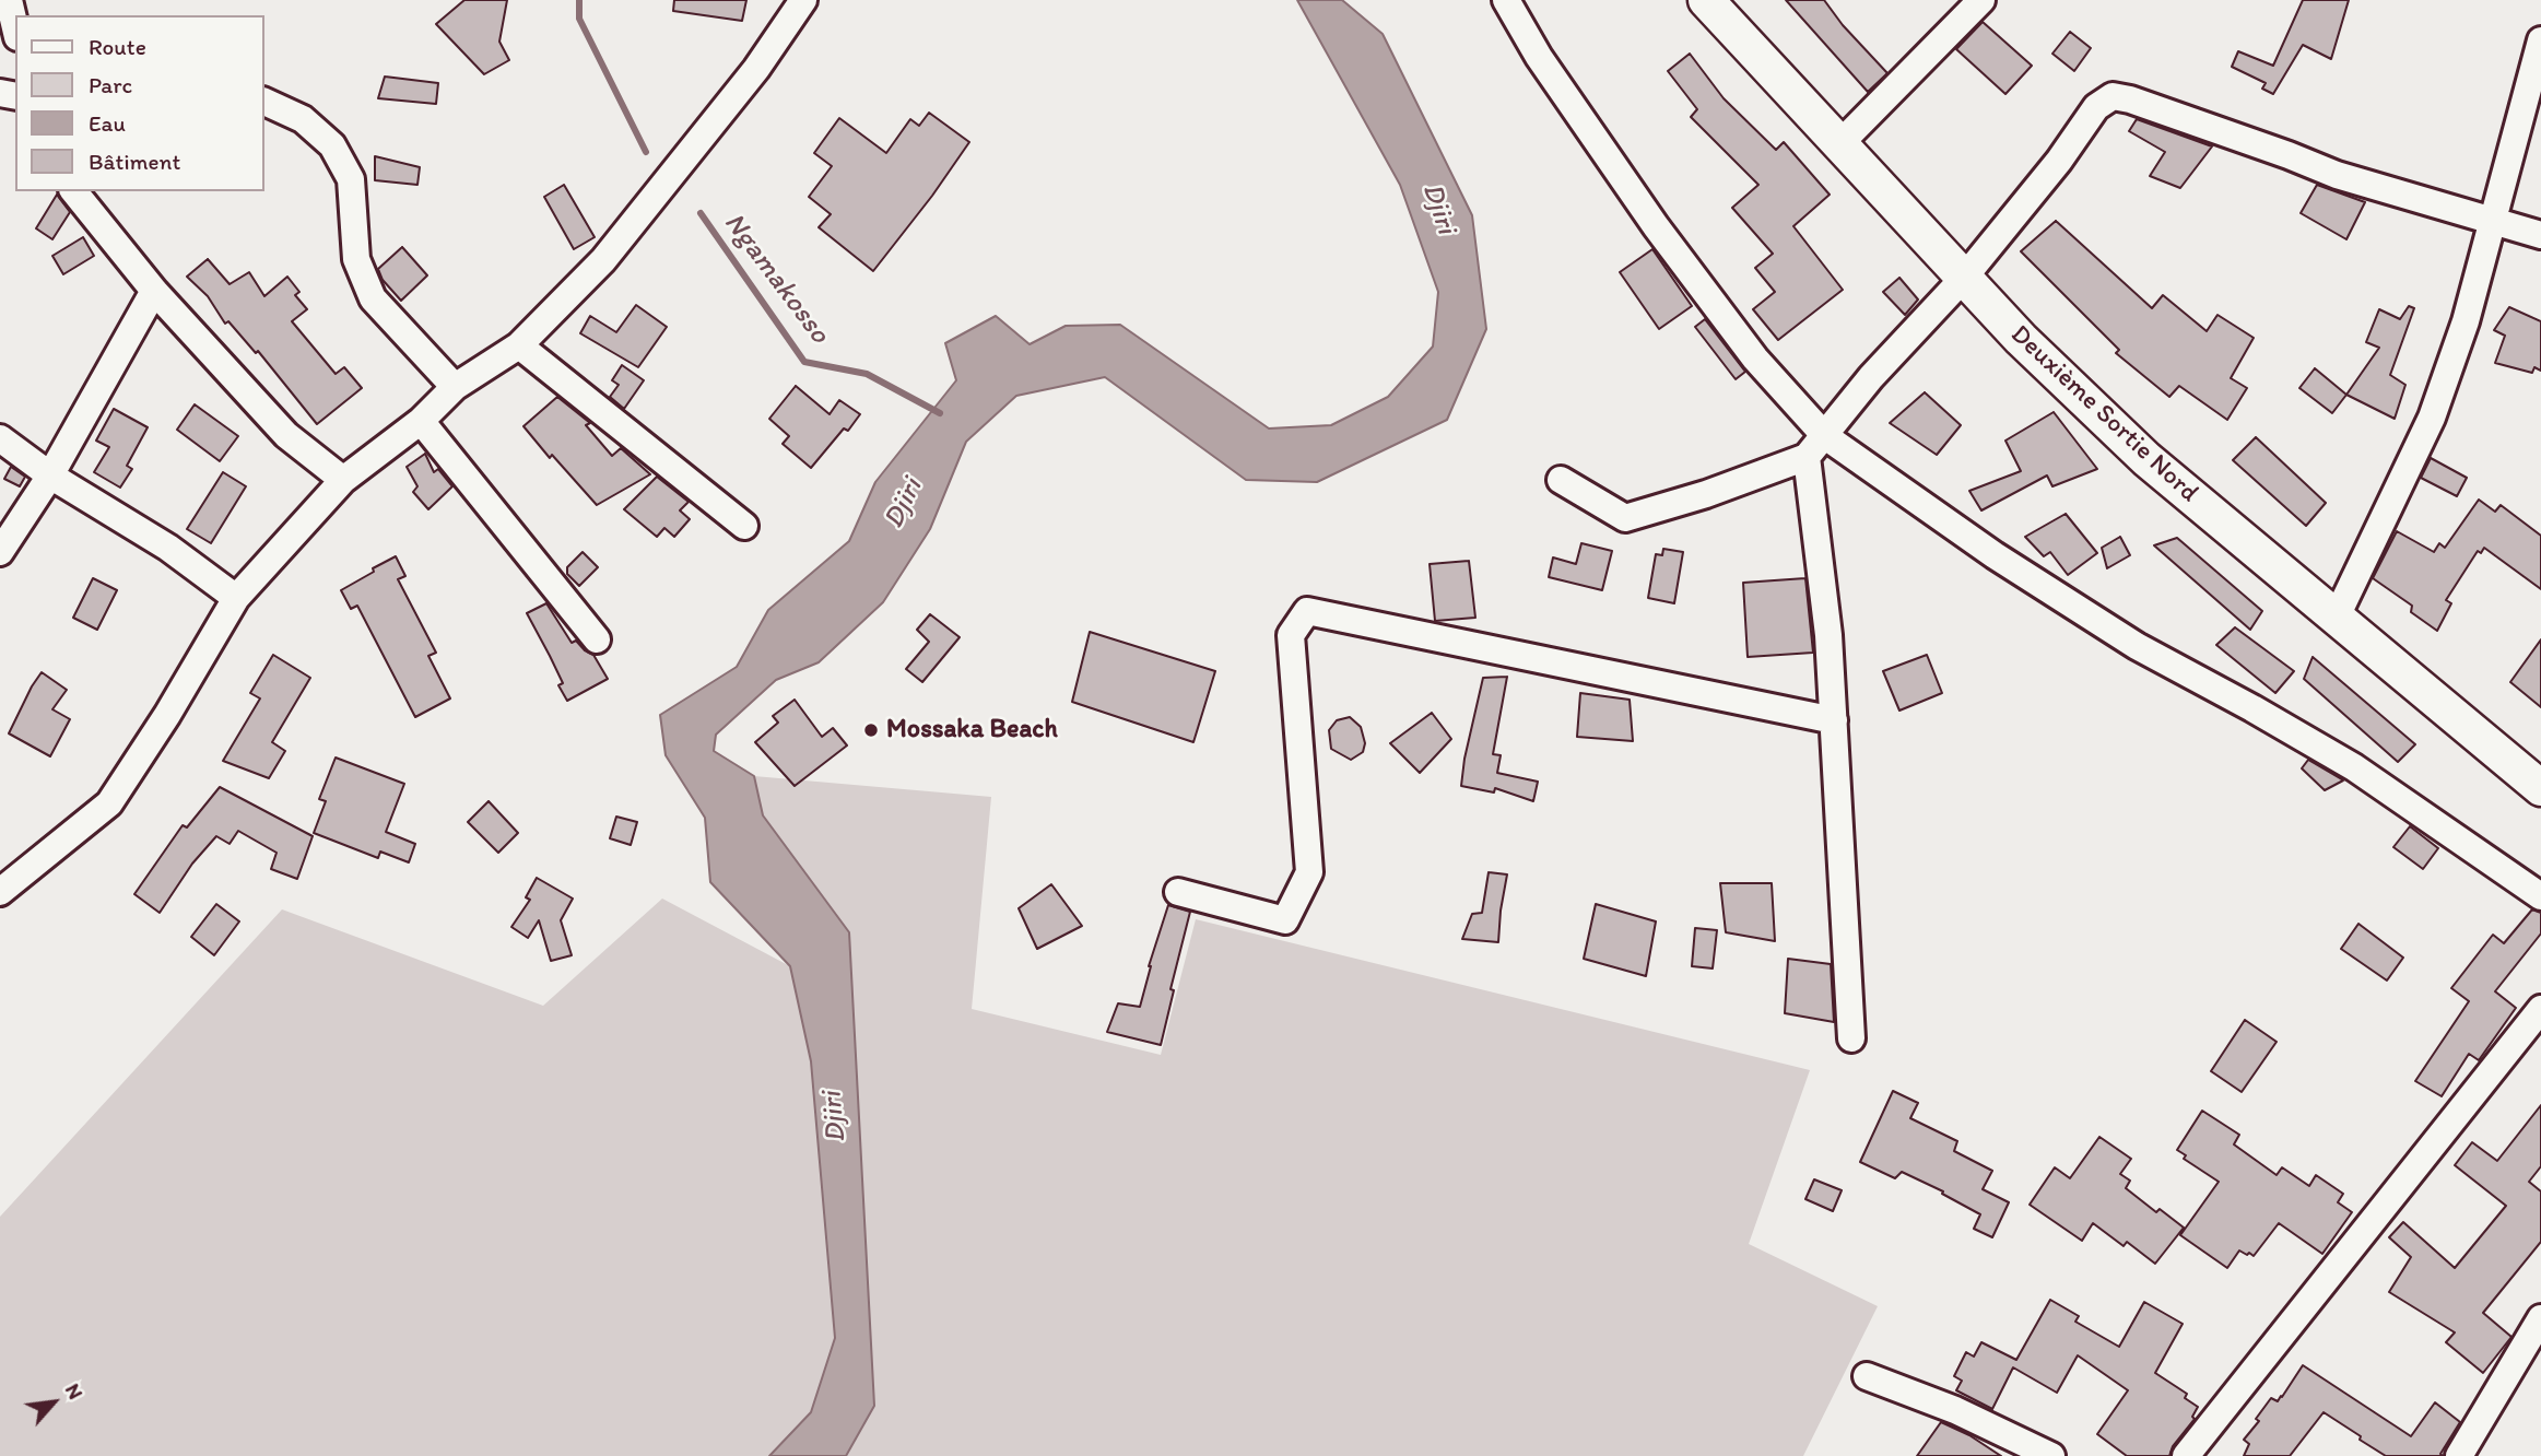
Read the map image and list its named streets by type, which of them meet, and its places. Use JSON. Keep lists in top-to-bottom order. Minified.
{"streets":{"main road":["Deuxième Sortie Nord"]},"water":["Djiri","Ngamakosso"],"places":["Mossaka Beach"],"legend":["Route","Parc","Eau","Bâtiment"],"north":"top right"}
